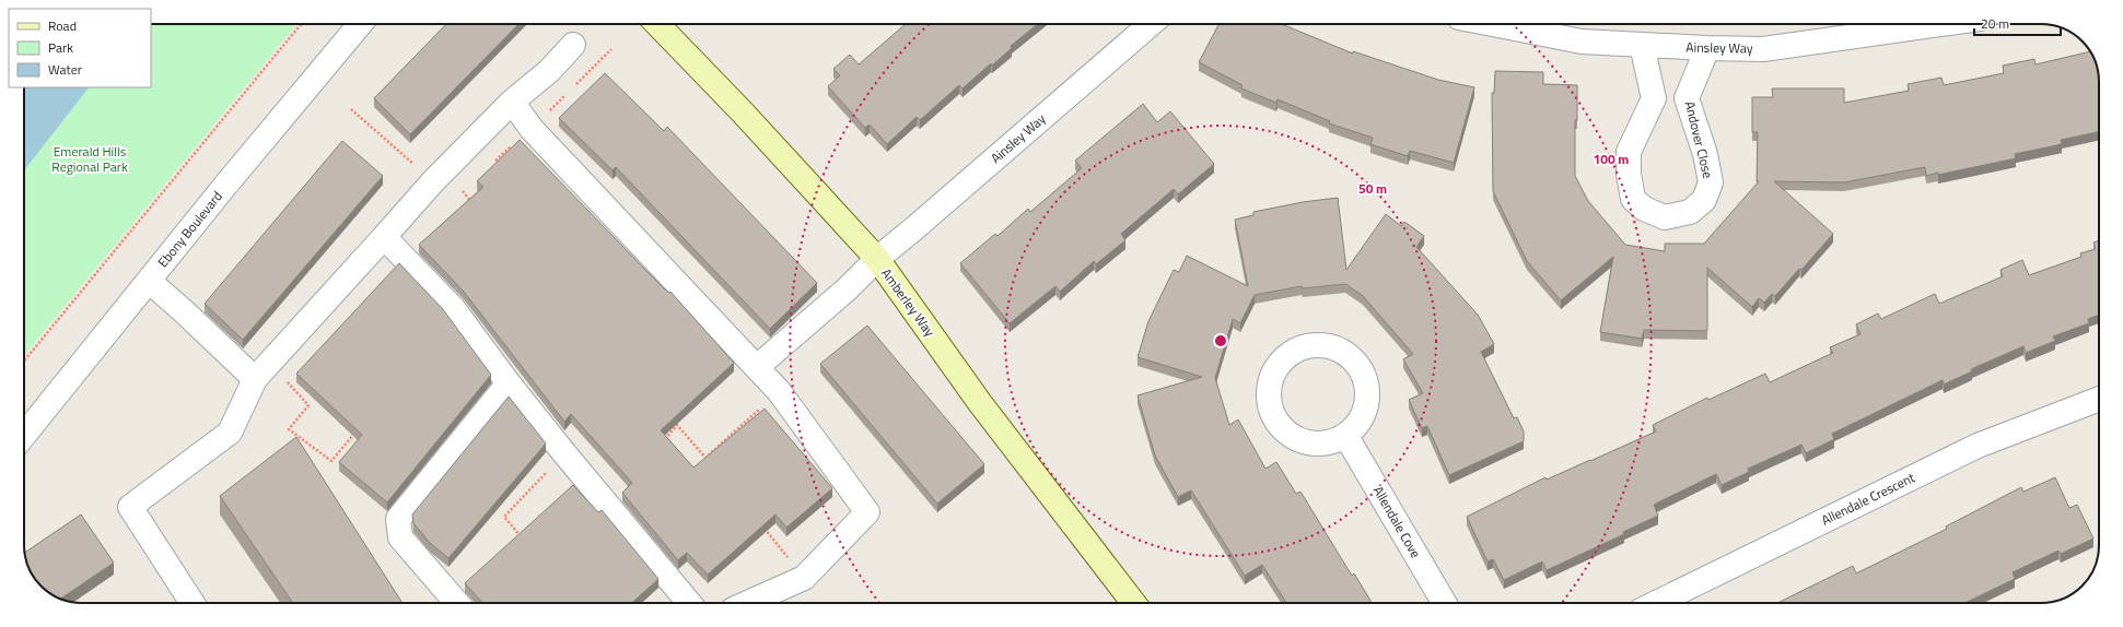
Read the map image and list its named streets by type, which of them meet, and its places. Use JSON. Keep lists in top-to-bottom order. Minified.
{"streets":{"street":["Ainsley Way","Andover Close","Ebony Boulevard","Amberley Way","Allendale Crescent","Allendale Cove"]},"crossings":[["Ainsley Way","Andover Close"],["Ainsley Way","Amberley Way"]],"parks":["Emerald Hills Regional Park"],"legend":["Road","Park","Water"],"scale_bar":"20 m","rings":["100 m","50 m"]}
